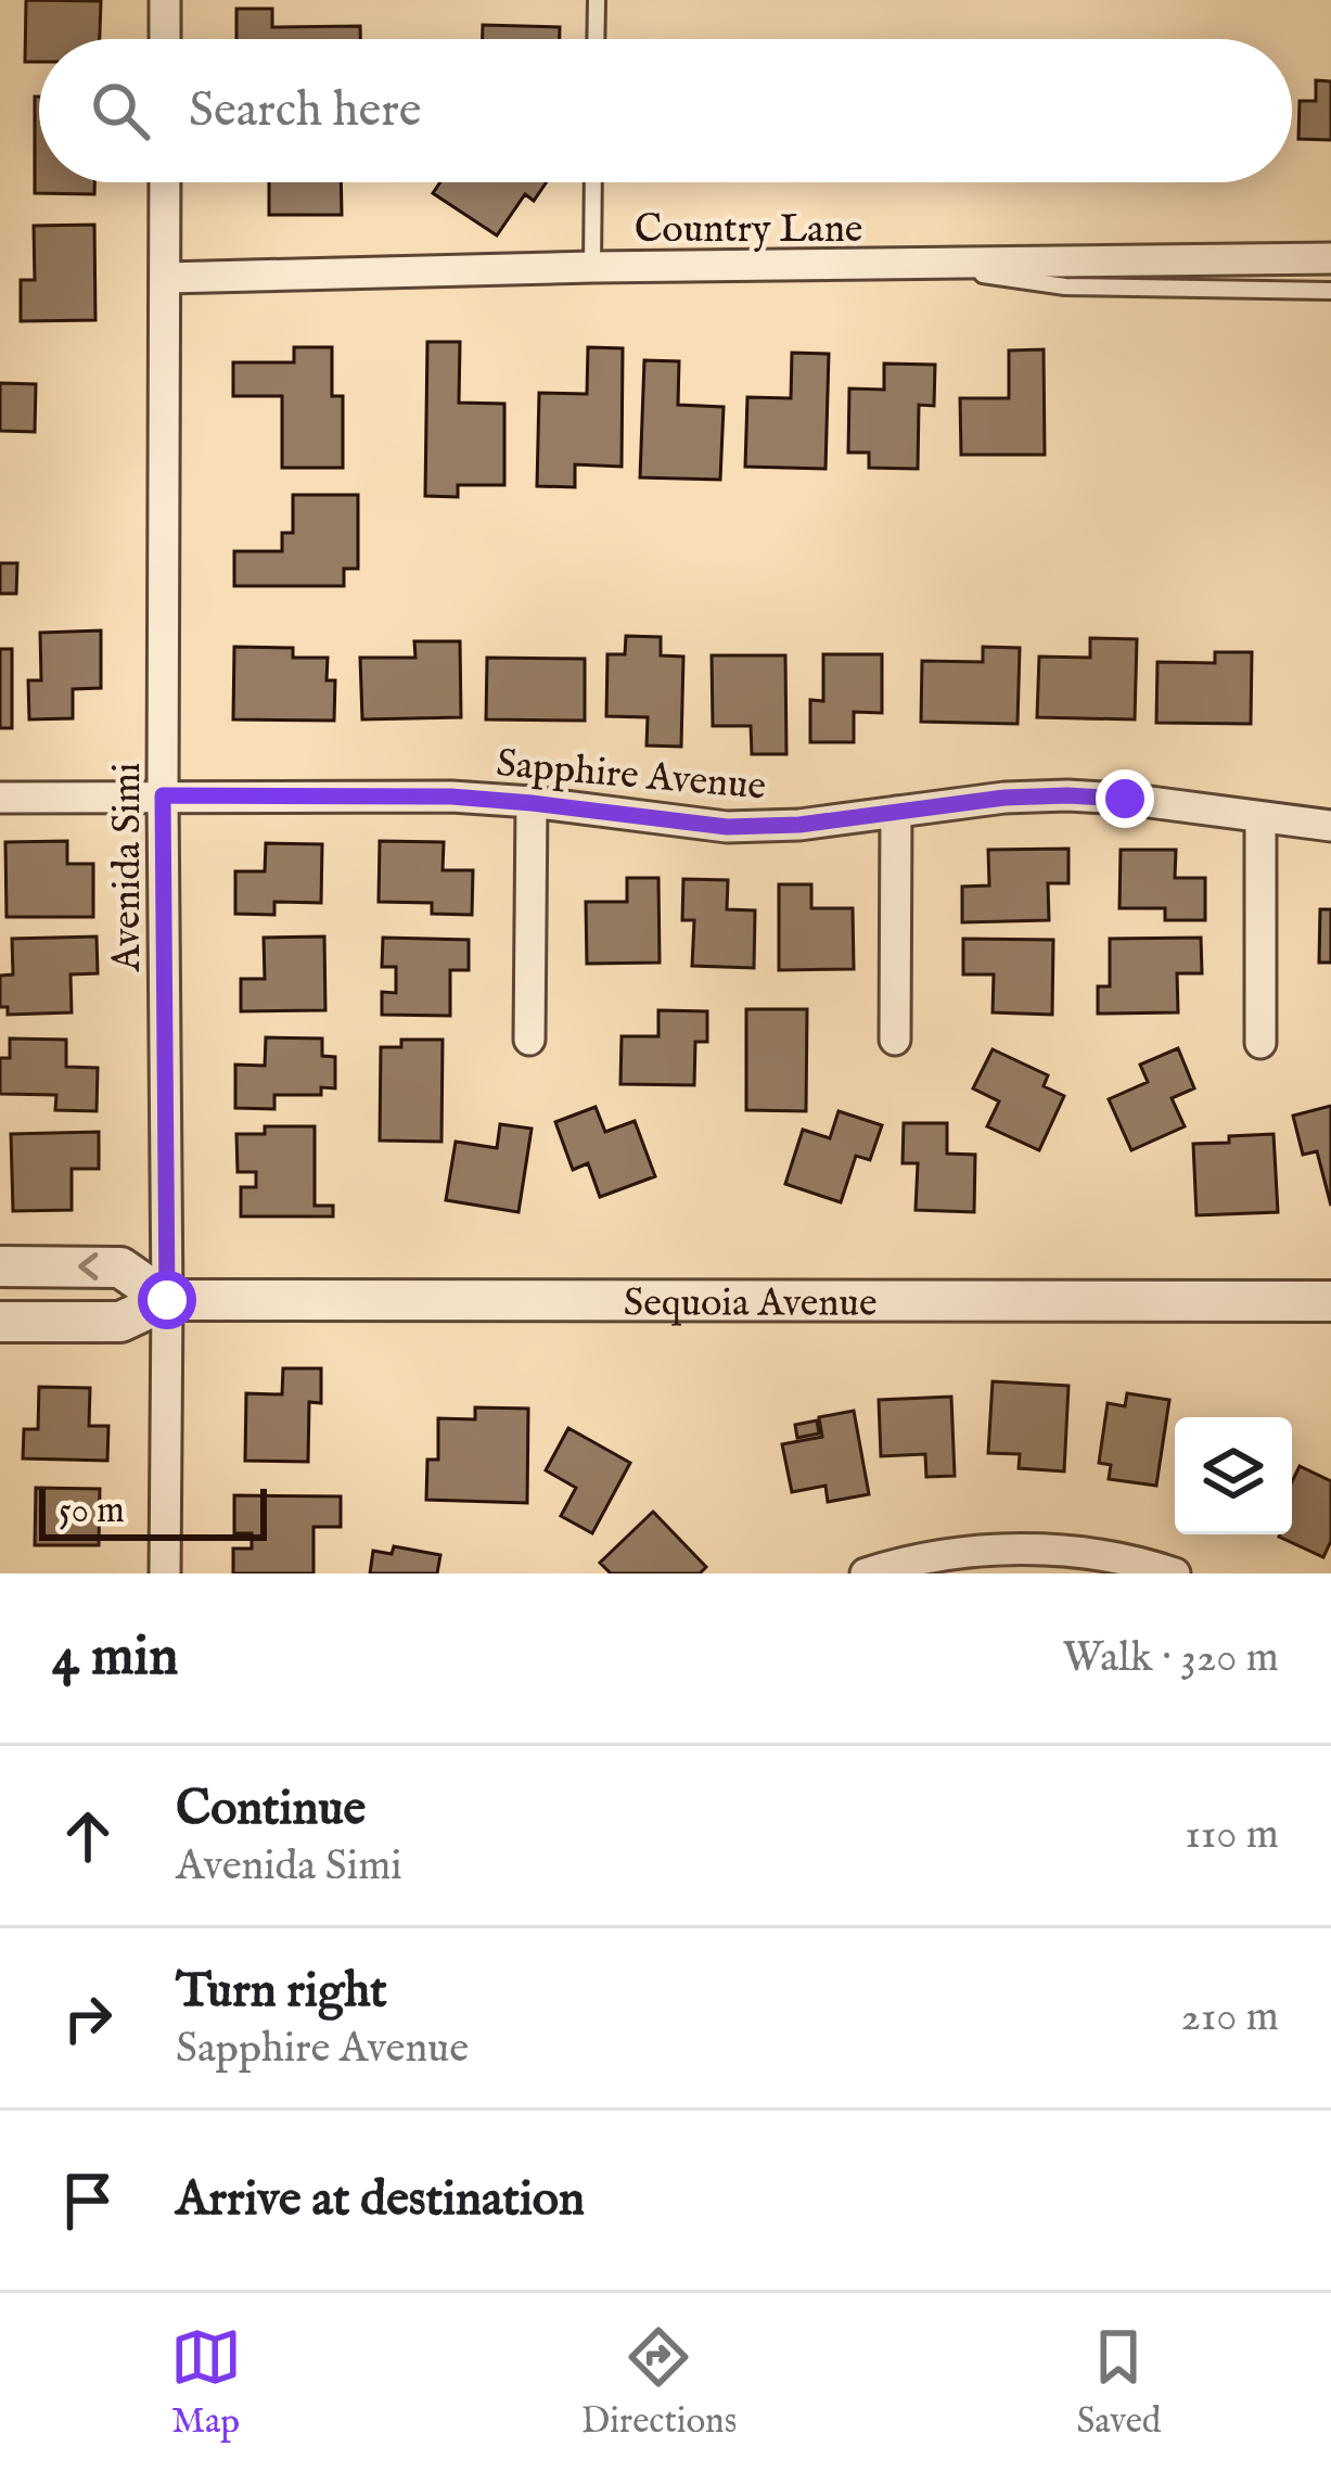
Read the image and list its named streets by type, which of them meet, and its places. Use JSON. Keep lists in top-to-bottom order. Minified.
{"streets":{"street":["Country Lane","Sapphire Avenue","Avenida Simi","Sequoia Avenue"]},"crossings":[["Country Lane","Avenida Simi"],["Sapphire Avenue","Avenida Simi"],["Avenida Simi","Sequoia Avenue"]],"scale_bar":"50 m","page":{"search":"Search here","scale":"50 m","heading":["4 min","Walk · 320 m"],"list":[["Continue","Avenida Simi","110 m"],["Turn right","Sapphire Avenue","210 m"],"Arrive at destination"],"nav":["Map","Directions","Saved"]}}
